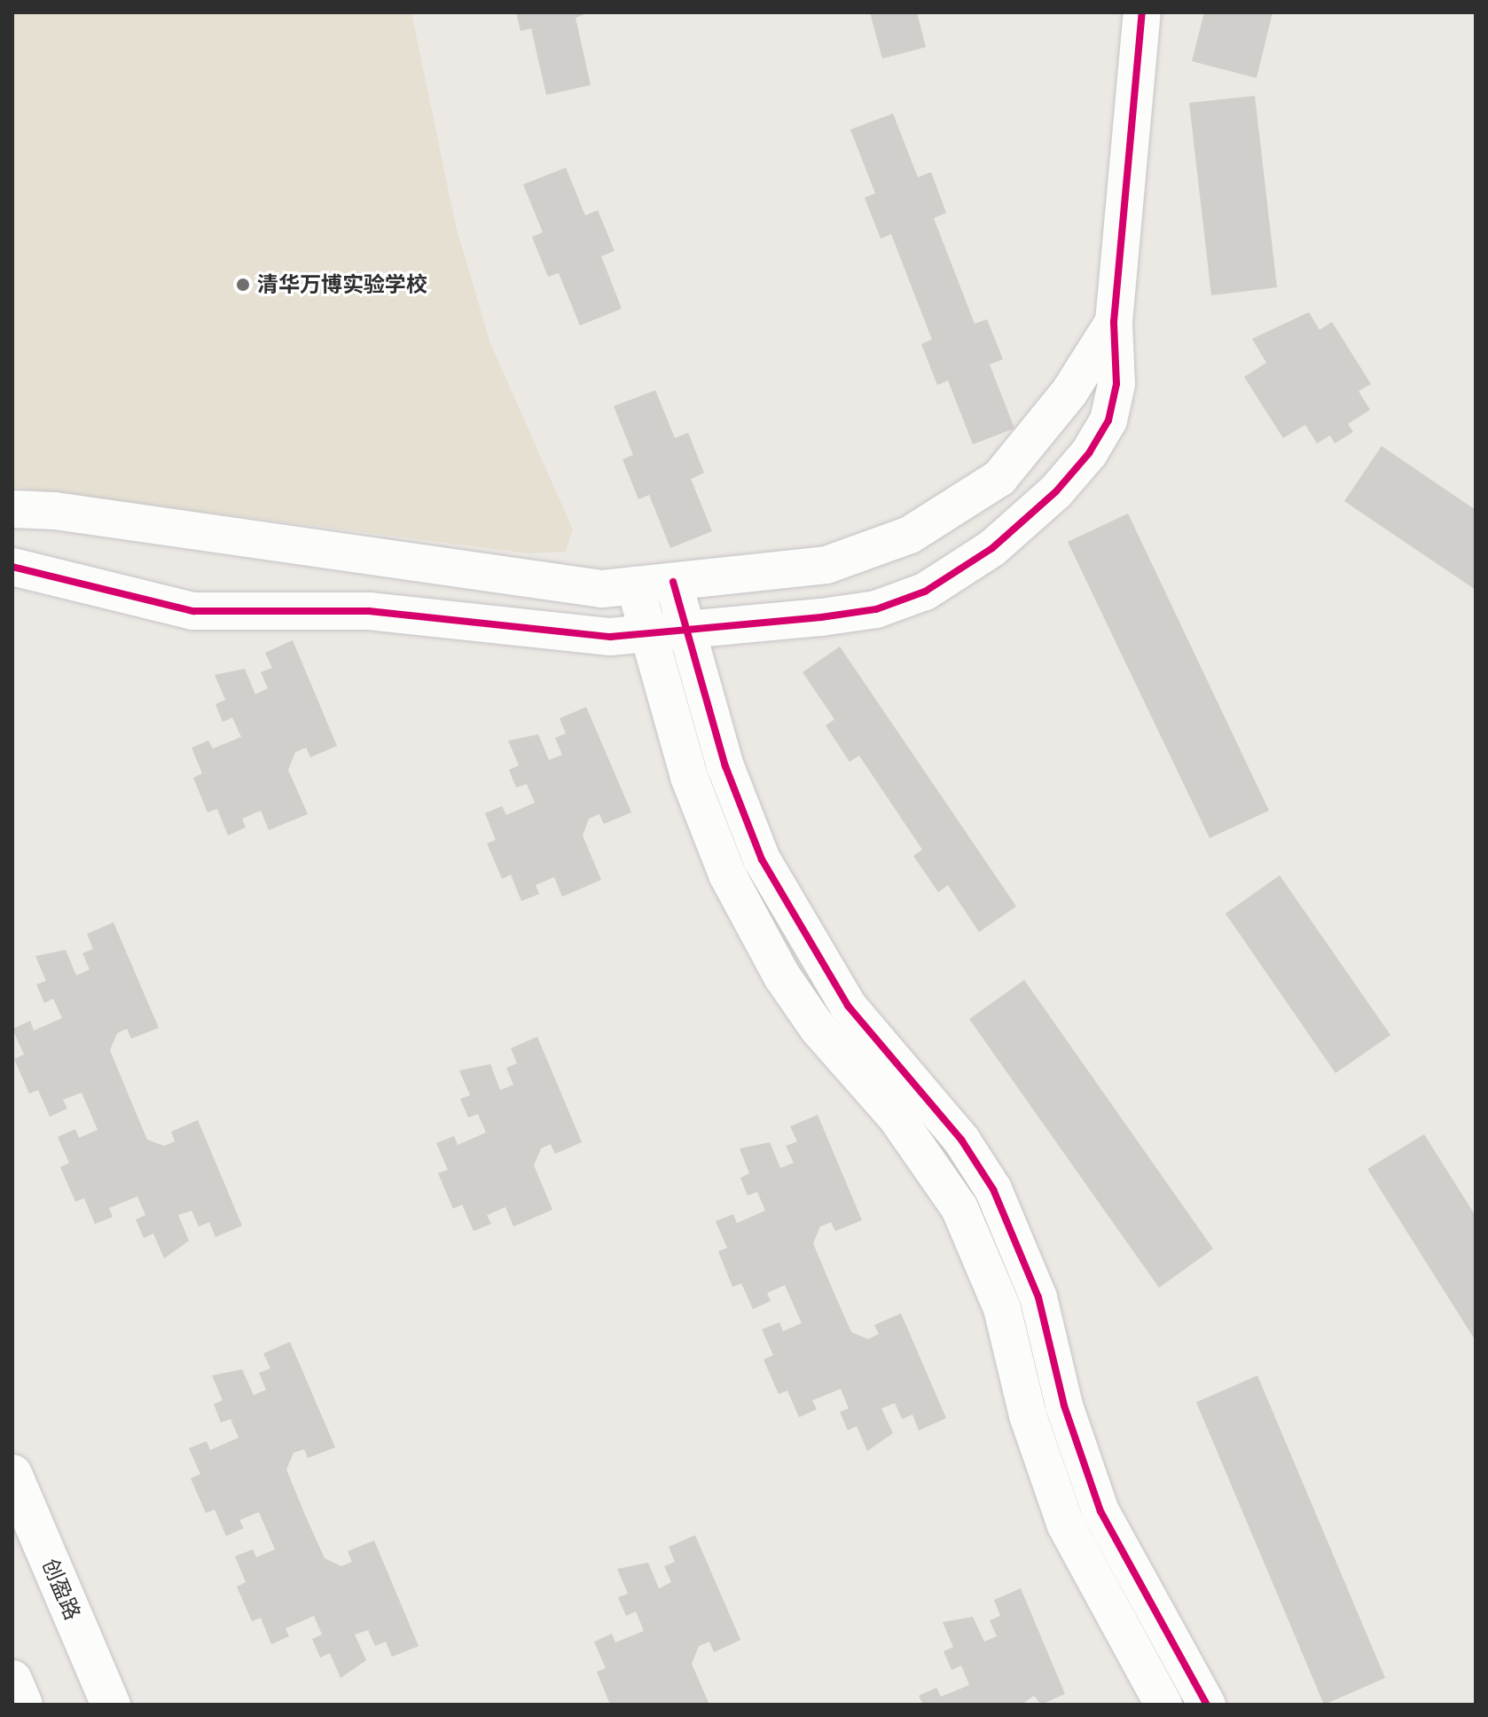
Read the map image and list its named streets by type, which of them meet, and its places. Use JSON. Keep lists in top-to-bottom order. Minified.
{"streets":{"street":["创盈路"]},"places":["清华万博实验学校"]}
